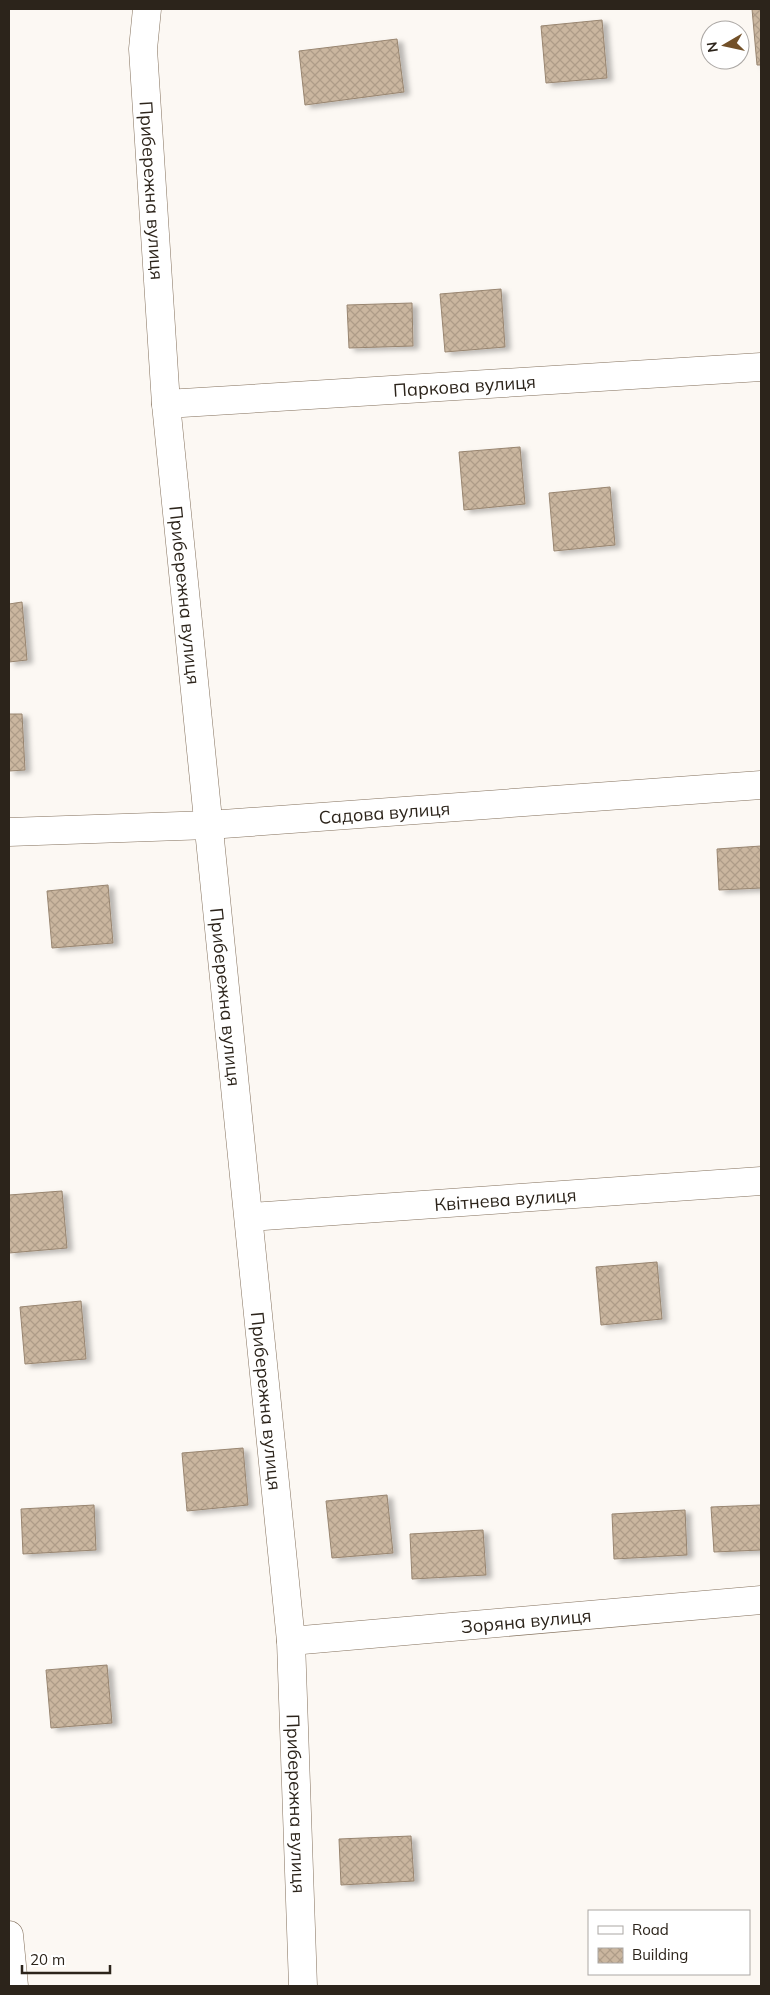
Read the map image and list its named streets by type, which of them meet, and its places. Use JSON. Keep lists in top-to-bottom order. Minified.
{"streets":{"street":["Прибережна вулиця","Паркова вулиця","Садова вулиця","Квітнева вулиця","Зоряна вулиця"]},"crossings":[["Прибережна вулиця","Паркова вулиця"],["Прибережна вулиця","Садова вулиця"],["Прибережна вулиця","Квітнева вулиця"],["Прибережна вулиця","Зоряна вулиця"]],"legend":["Road","Building"],"scale_bar":"20 m","north":"left"}
